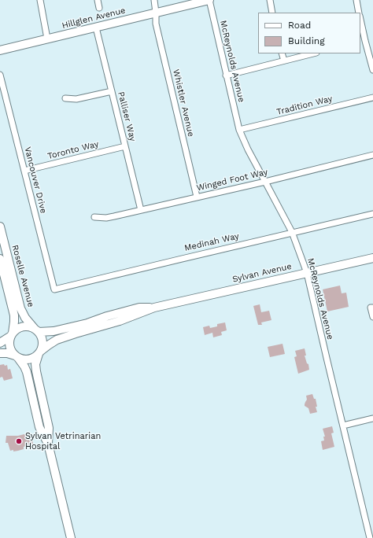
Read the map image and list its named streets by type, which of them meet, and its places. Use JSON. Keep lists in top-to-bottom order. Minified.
{"streets":{"main road":["Hillglen Avenue","Sylvan Avenue","Roselle Avenue"],"street":["McReynolds Avenue","Whistler Avenue","Tradition Way","Palliser Way","Toronto Way","Vancouver Drive","Winged Foot Way","Medinah Way"]},"crossings":[["Hillglen Avenue","McReynolds Avenue"],["Hillglen Avenue","Whistler Avenue"],["Hillglen Avenue","Palliser Way"],["McReynolds Avenue","Tradition Way"],["McReynolds Avenue","Winged Foot Way"],["McReynolds Avenue","Medinah Way"],["McReynolds Avenue","Sylvan Avenue"],["Whistler Avenue","Winged Foot Way"],["Palliser Way","Toronto Way"],["Palliser Way","Winged Foot Way"],["Toronto Way","Vancouver Drive"],["Vancouver Drive","Medinah Way"],["Sylvan Avenue","Roselle Avenue"]],"places":["Sylvan Vetrinarian Hospital"],"legend":["Road","Building"]}
